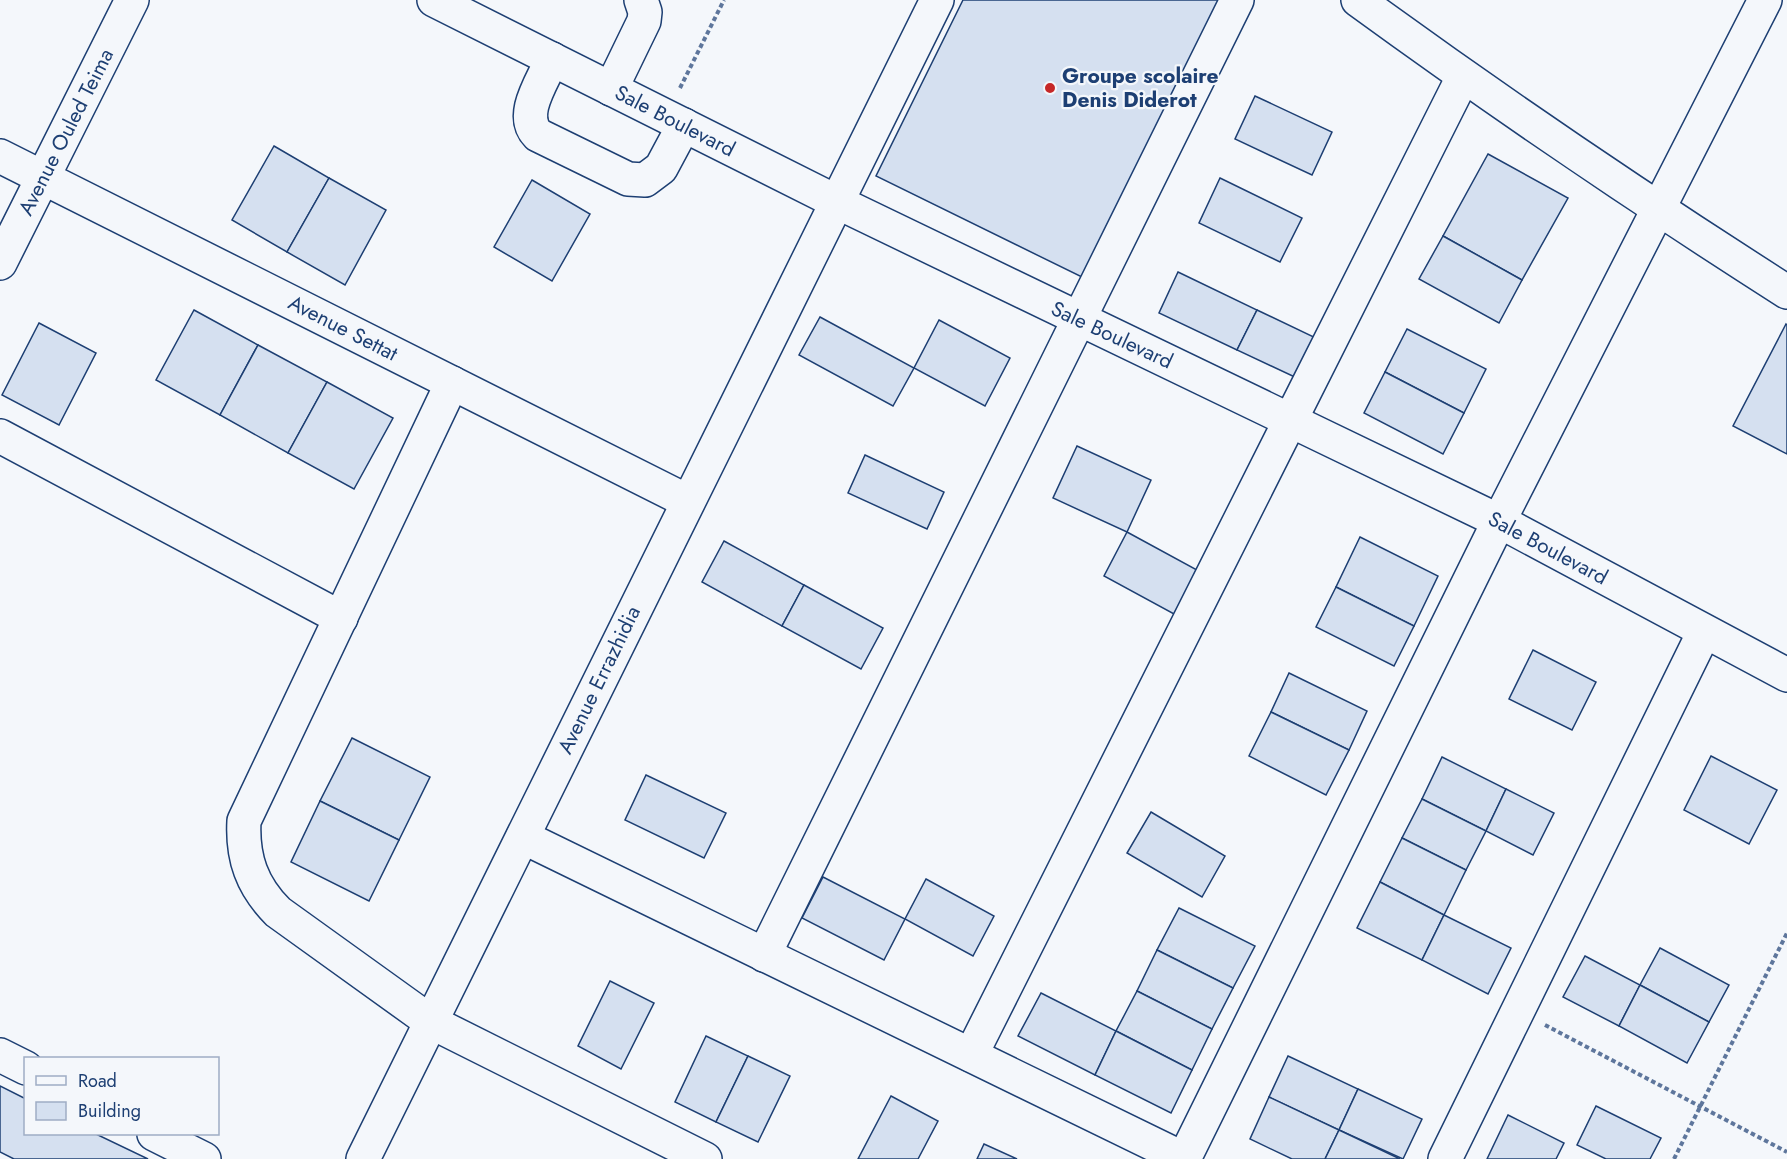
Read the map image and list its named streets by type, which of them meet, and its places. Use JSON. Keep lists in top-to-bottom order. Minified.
{"streets":{"street":["Sale Boulevard","Avenue Ouled Teima","Avenue Settat","Avenue Errazhidia"]},"crossings":[["Sale Boulevard","Avenue Errazhidia"],["Avenue Ouled Teima","Avenue Settat"],["Avenue Settat","Avenue Errazhidia"]],"places":["Groupe scolaire Denis Diderot"],"legend":["Road","Building"]}
